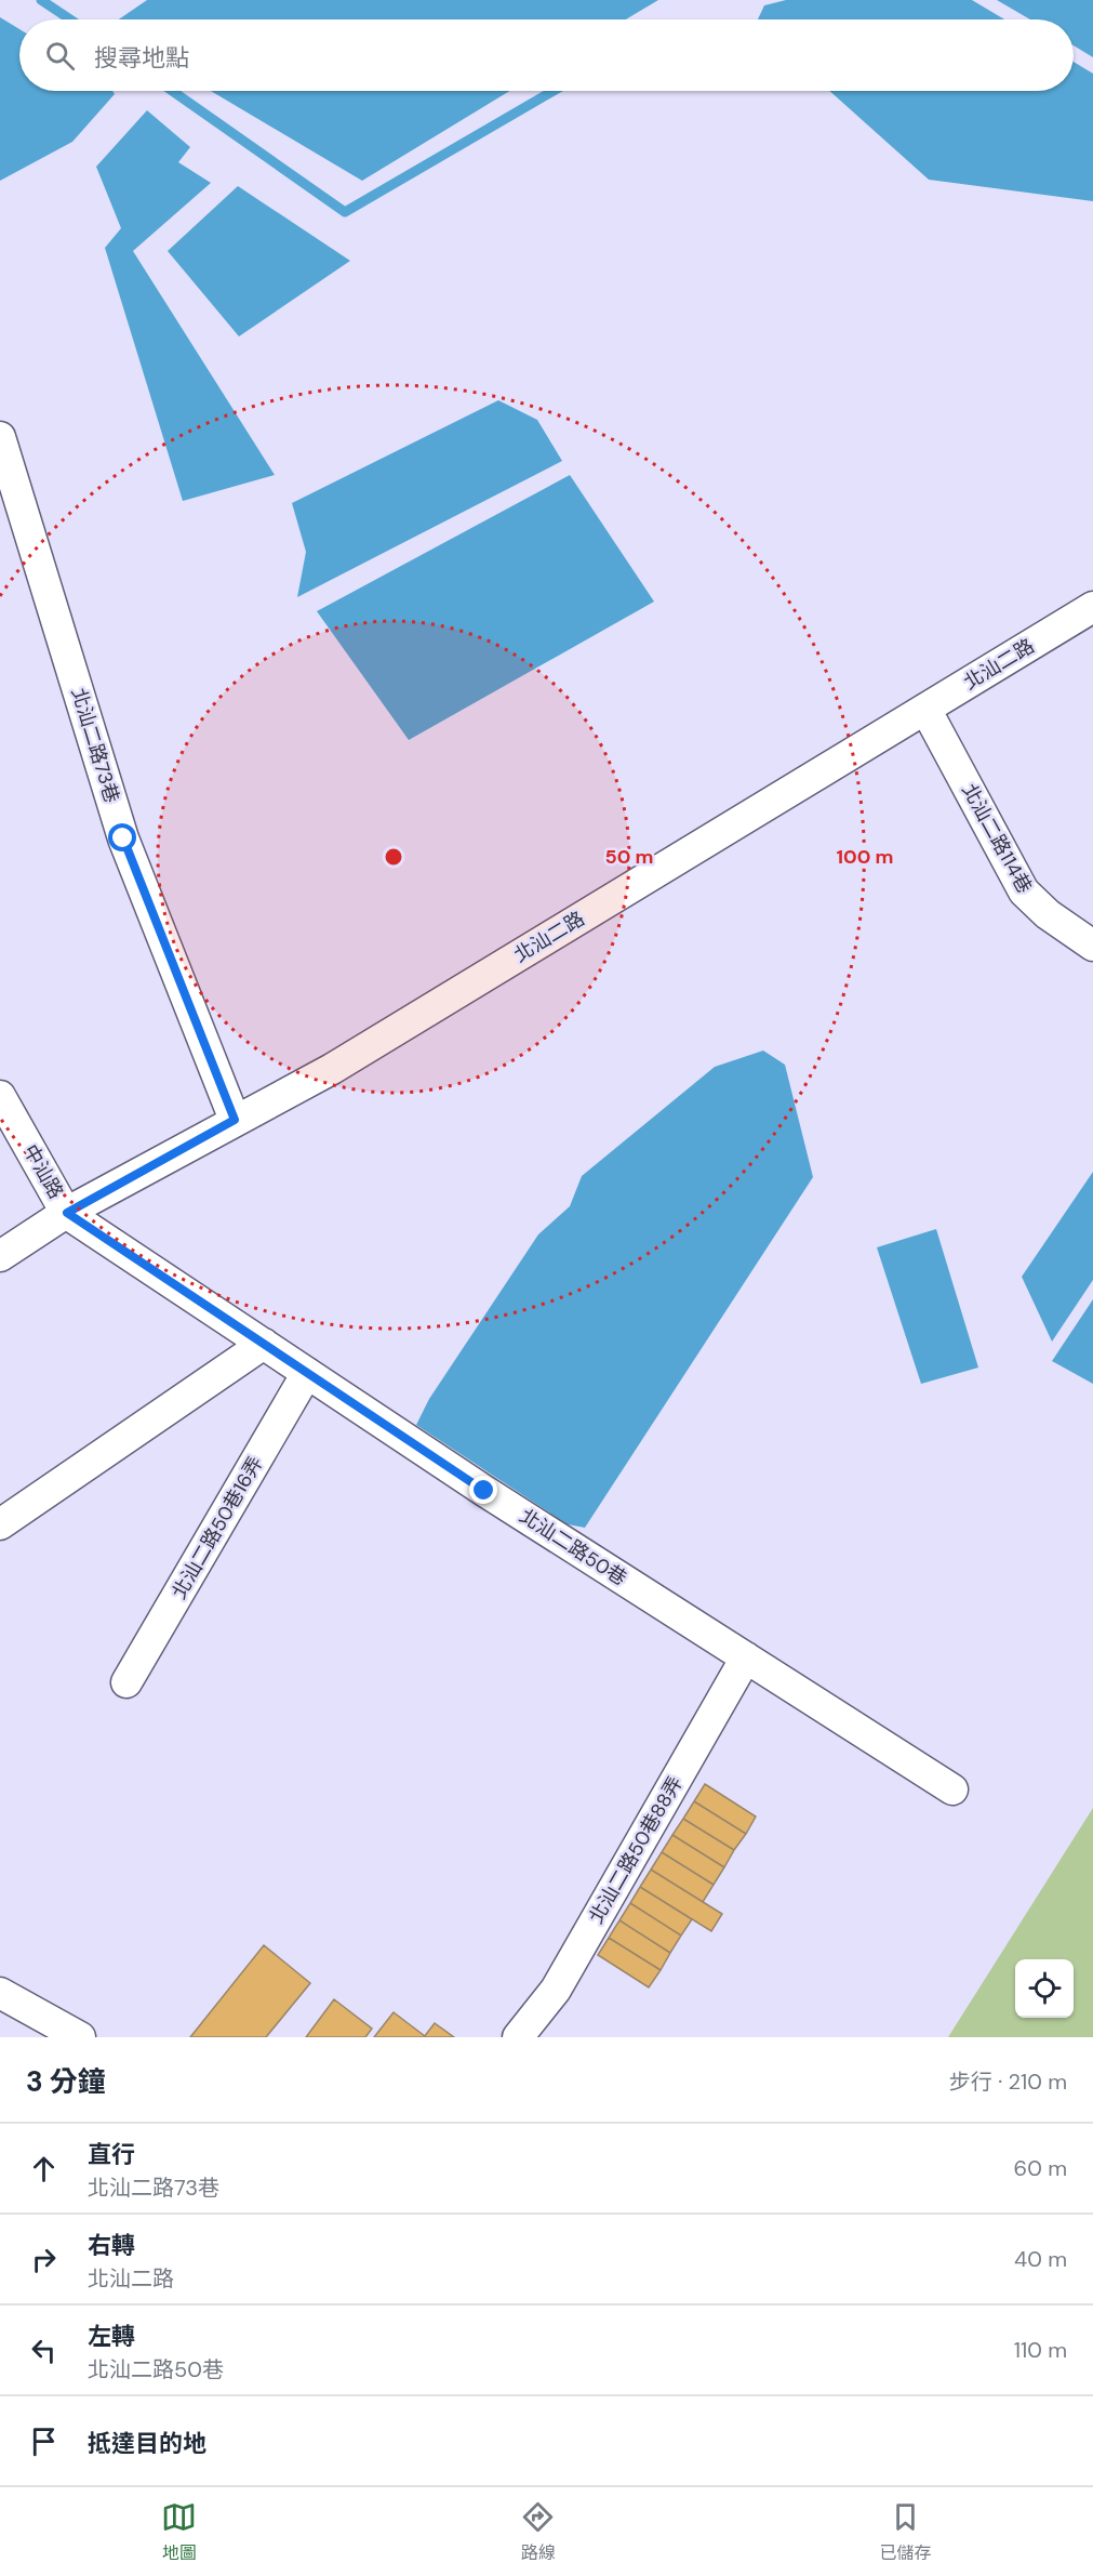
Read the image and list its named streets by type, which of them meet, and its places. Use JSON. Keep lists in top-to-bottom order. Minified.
{"streets":{"street":["北汕二路","北汕二路73巷","北汕二路114巷","中汕路","北汕二路50巷16弄","北汕二路50巷","北汕二路50巷88弄"]},"crossings":[["北汕二路","北汕二路73巷"],["北汕二路","北汕二路114巷"],["北汕二路","中汕路"],["北汕二路","北汕二路50巷"],["中汕路","北汕二路50巷"],["北汕二路50巷16弄","北汕二路50巷"],["北汕二路50巷","北汕二路50巷88弄"]],"page":{"search":"搜尋地點","heading":["3 分鐘","步行 · 210 m"],"list":[["直行","北汕二路73巷","60 m"],["右轉","北汕二路","40 m"],["左轉","北汕二路50巷","110 m"],"抵達目的地"],"nav":["地圖","路線","已儲存"]},"rings":["50 m","100 m"]}
